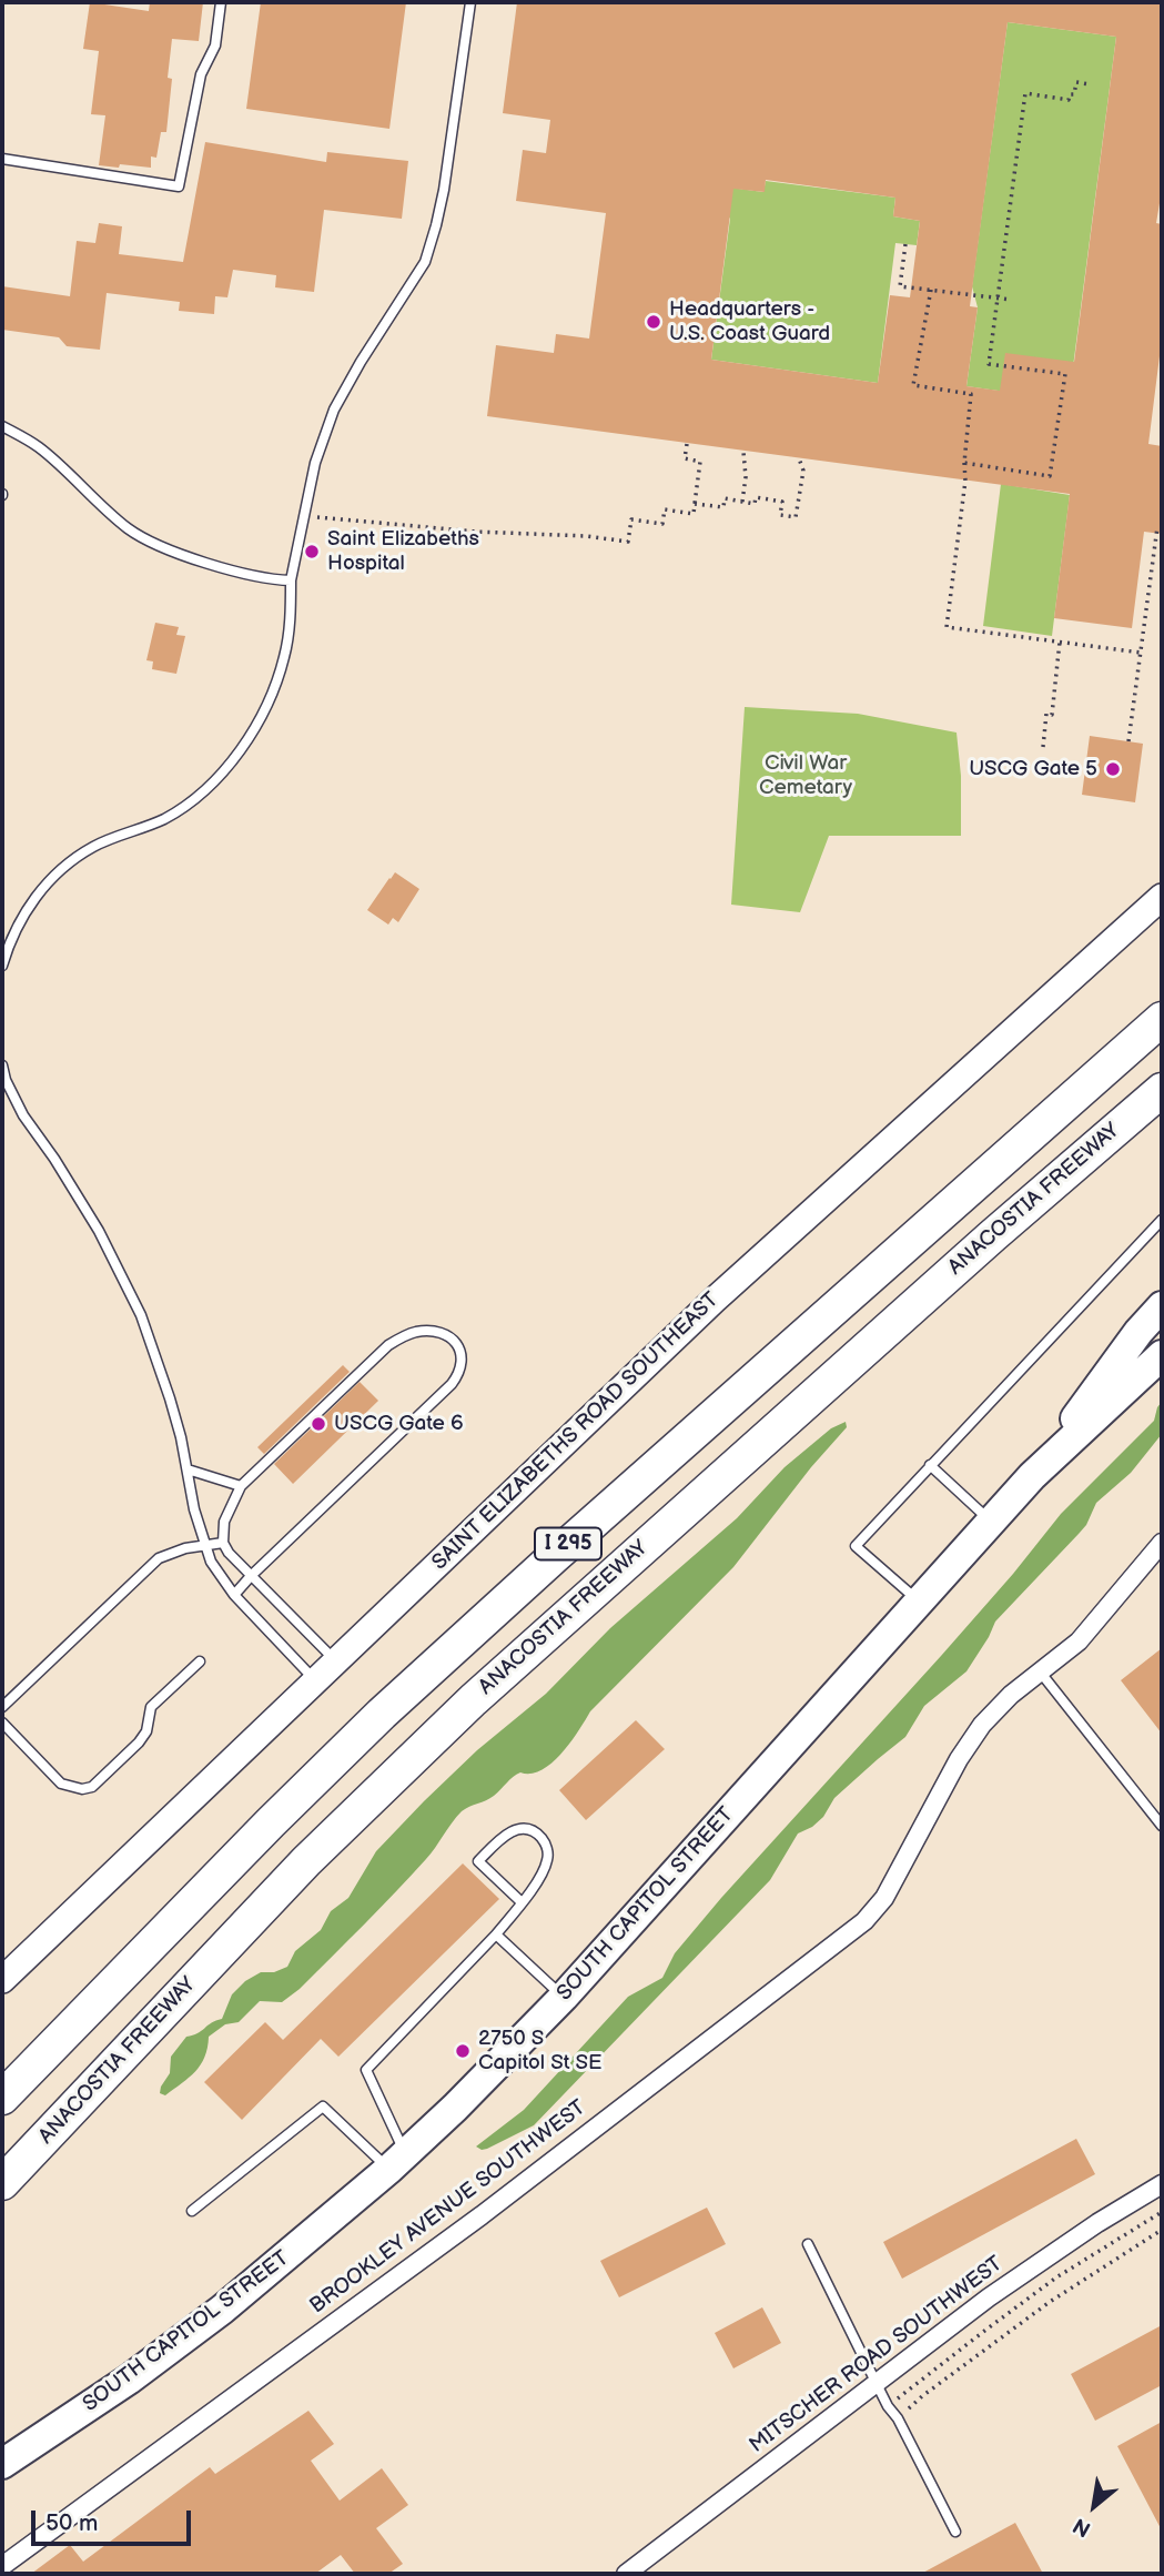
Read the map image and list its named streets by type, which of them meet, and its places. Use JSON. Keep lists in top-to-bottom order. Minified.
{"streets":{"highway":["ANACOSTIA FREEWAY","I 295"],"main road":["SAINT ELIZABETHS ROAD SOUTHEAST","SOUTH CAPITOL STREET"],"street":["BROOKLEY AVENUE SOUTHWEST","MITSCHER ROAD SOUTHWEST"]},"parks":["Civil War Cemetary"],"places":["Headquarters - U.S. Coast Guard","Saint Elizabeths Hospital","USCG Gate 5","USCG Gate 6","2750 S Capitol St SE"],"scale_bar":"50 m","north":"bottom left"}
